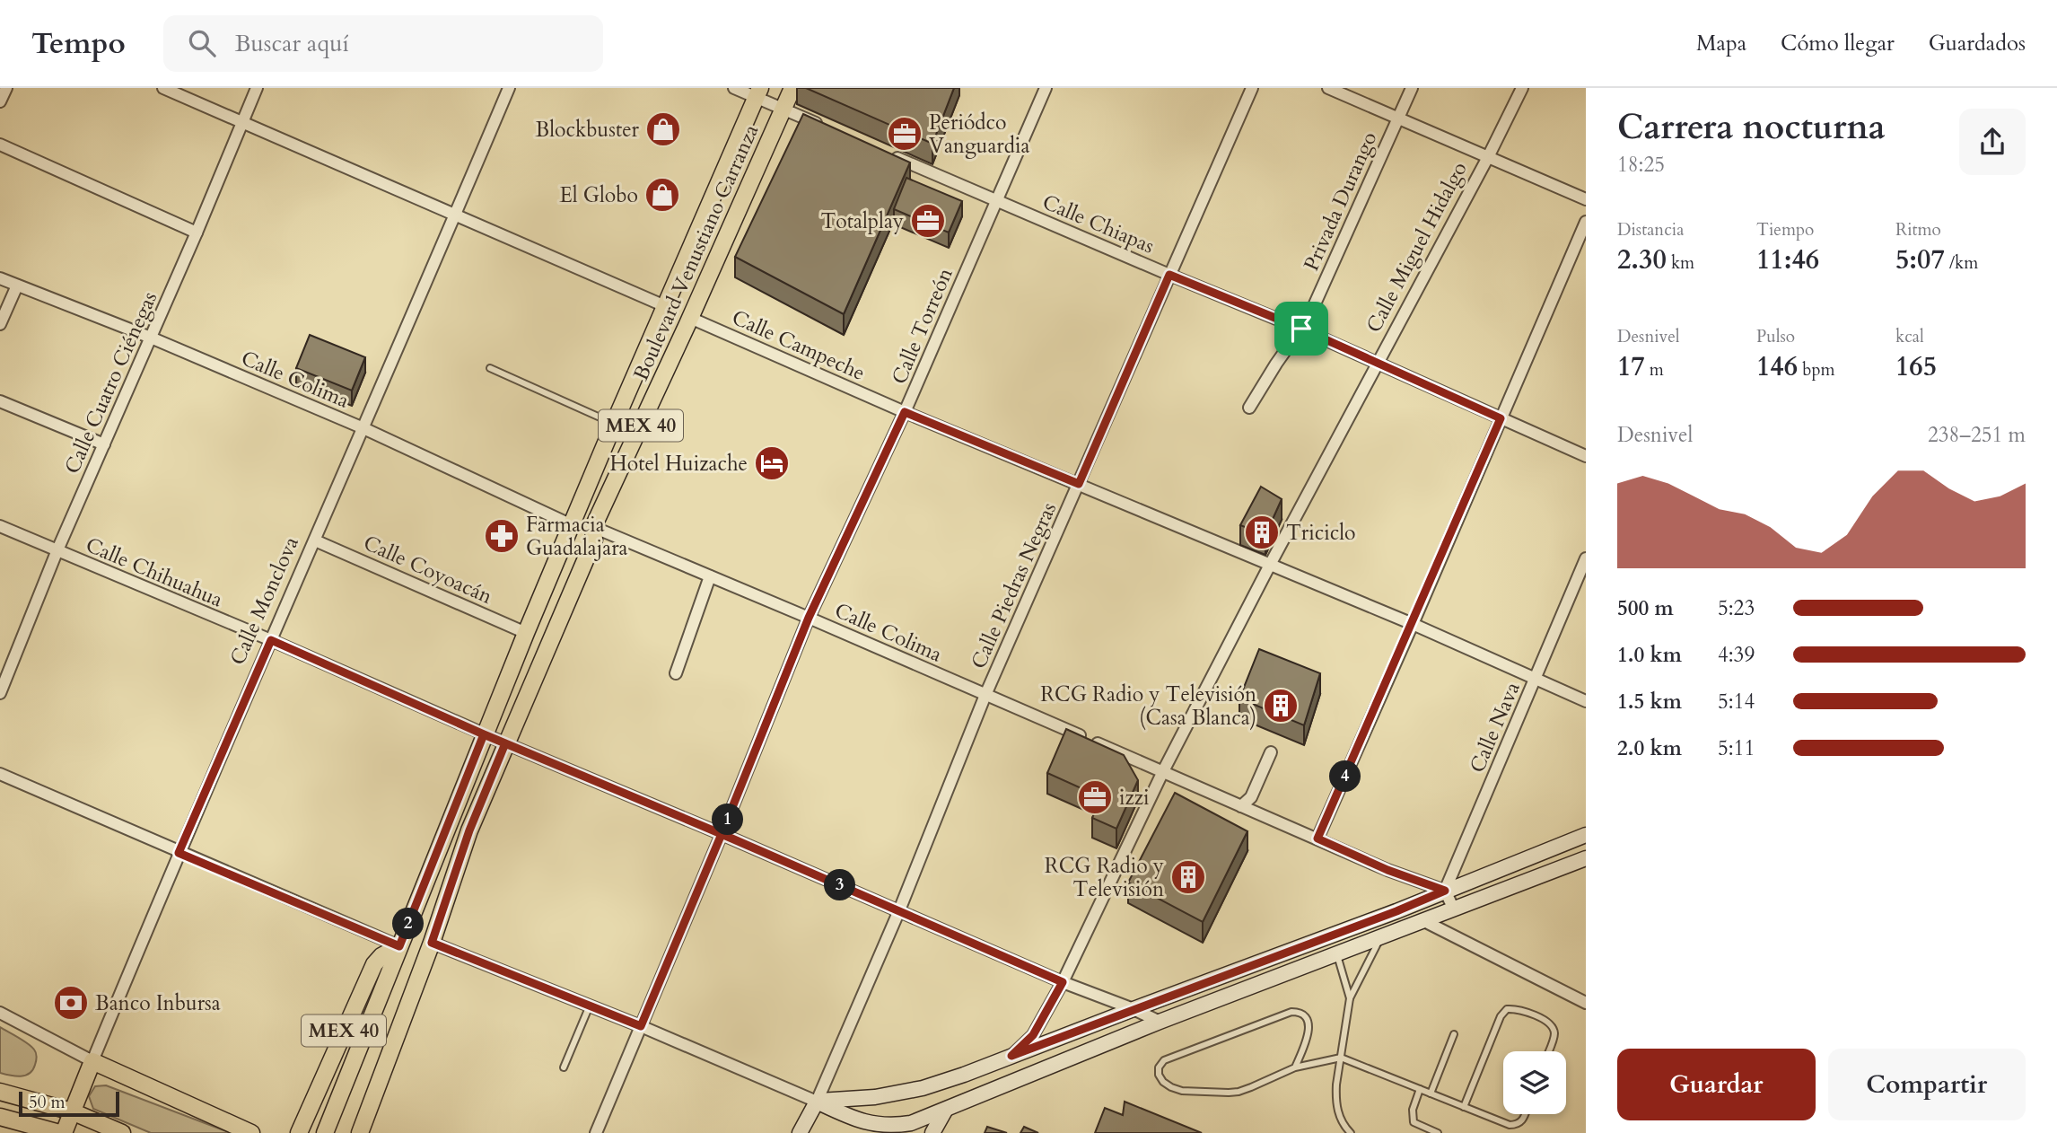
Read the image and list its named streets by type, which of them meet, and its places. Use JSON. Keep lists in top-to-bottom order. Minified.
{"streets":{"main road":["Boulevard Venustiano Carranza","MEX 40","Calle Monclova"],"street":["Privada Durango","Calle Chiapas","Calle Miguel Hidalgo","Calle Torreón","Calle Campeche","Calle Colima","Calle Cuatro Ciénegas","Calle Coyoacán","Calle Chihuahua","Calle Piedras Negras","Calle Nava"]},"crossings":[["Privada Durango","Calle Chiapas"],["Calle Chiapas","Calle Miguel Hidalgo"],["Calle Chiapas","Calle Torreón"],["Calle Chiapas","Calle Piedras Negras"],["Calle Miguel Hidalgo","Calle Campeche"],["Calle Miguel Hidalgo","Calle Colima"],["Calle Miguel Hidalgo","Calle Chihuahua"],["Boulevard Venustiano Carranza","Calle Campeche"],["Boulevard Venustiano Carranza","Calle Colima"],["Boulevard Venustiano Carranza","MEX 40"],["Boulevard Venustiano Carranza","Calle Coyoacán"],["Boulevard Venustiano Carranza","Calle Chihuahua"],["Calle Torreón","Calle Campeche"],["Calle Torreón","Calle Colima"],["Calle Torreón","Calle Chihuahua"],["Calle Campeche","Calle Piedras Negras"],["Calle Campeche","Calle Nava"],["Calle Colima","Calle Cuatro Ciénegas"],["Calle Colima","Calle Piedras Negras"],["Calle Colima","Calle Monclova"],["Calle Colima","Calle Nava"],["Calle Cuatro Ciénegas","Calle Chihuahua"],["Calle Coyoacán","Calle Monclova"],["Calle Chihuahua","Calle Piedras Negras"],["Calle Chihuahua","Calle Monclova"]],"places":{"shop":["Blockbuster","El Globo"],"office":["Periódco Vanguardia","Totalplay","izzi"],"hotel":["Hotel Huizache"],"building":["Triciclo","RCG Radio y Televisión (Casa Blanca)","RCG Radio y Televisión"],"pharmacy":["Farmacia Guadalajara"],"bank":["Banco Inbursa"]},"scale_bar":"50 m","page":{"header":"Tempo","search":"Buscar aquí","nav":["Mapa","Cómo llegar","Guardados"],"heading":["Carrera nocturna","18:25"],"stats":[["Distancia","2.30 km"],["Tiempo","11:46"],["Ritmo","5:07 /km"],["Desnivel","17 m"],["Pulso","146 bpm"],["kcal","165"]],"chart":["Desnivel","238–251 m"],"list":[{"name":"500 m","note":"5:23"},{"name":"1.0 km","note":"4:39"},{"name":"1.5 km","note":"5:14"},{"name":"2.0 km","note":"5:11"}],"pins":["4","1","3","2"],"buttons":["Guardar","Compartir"],"scale":"50 m"}}
